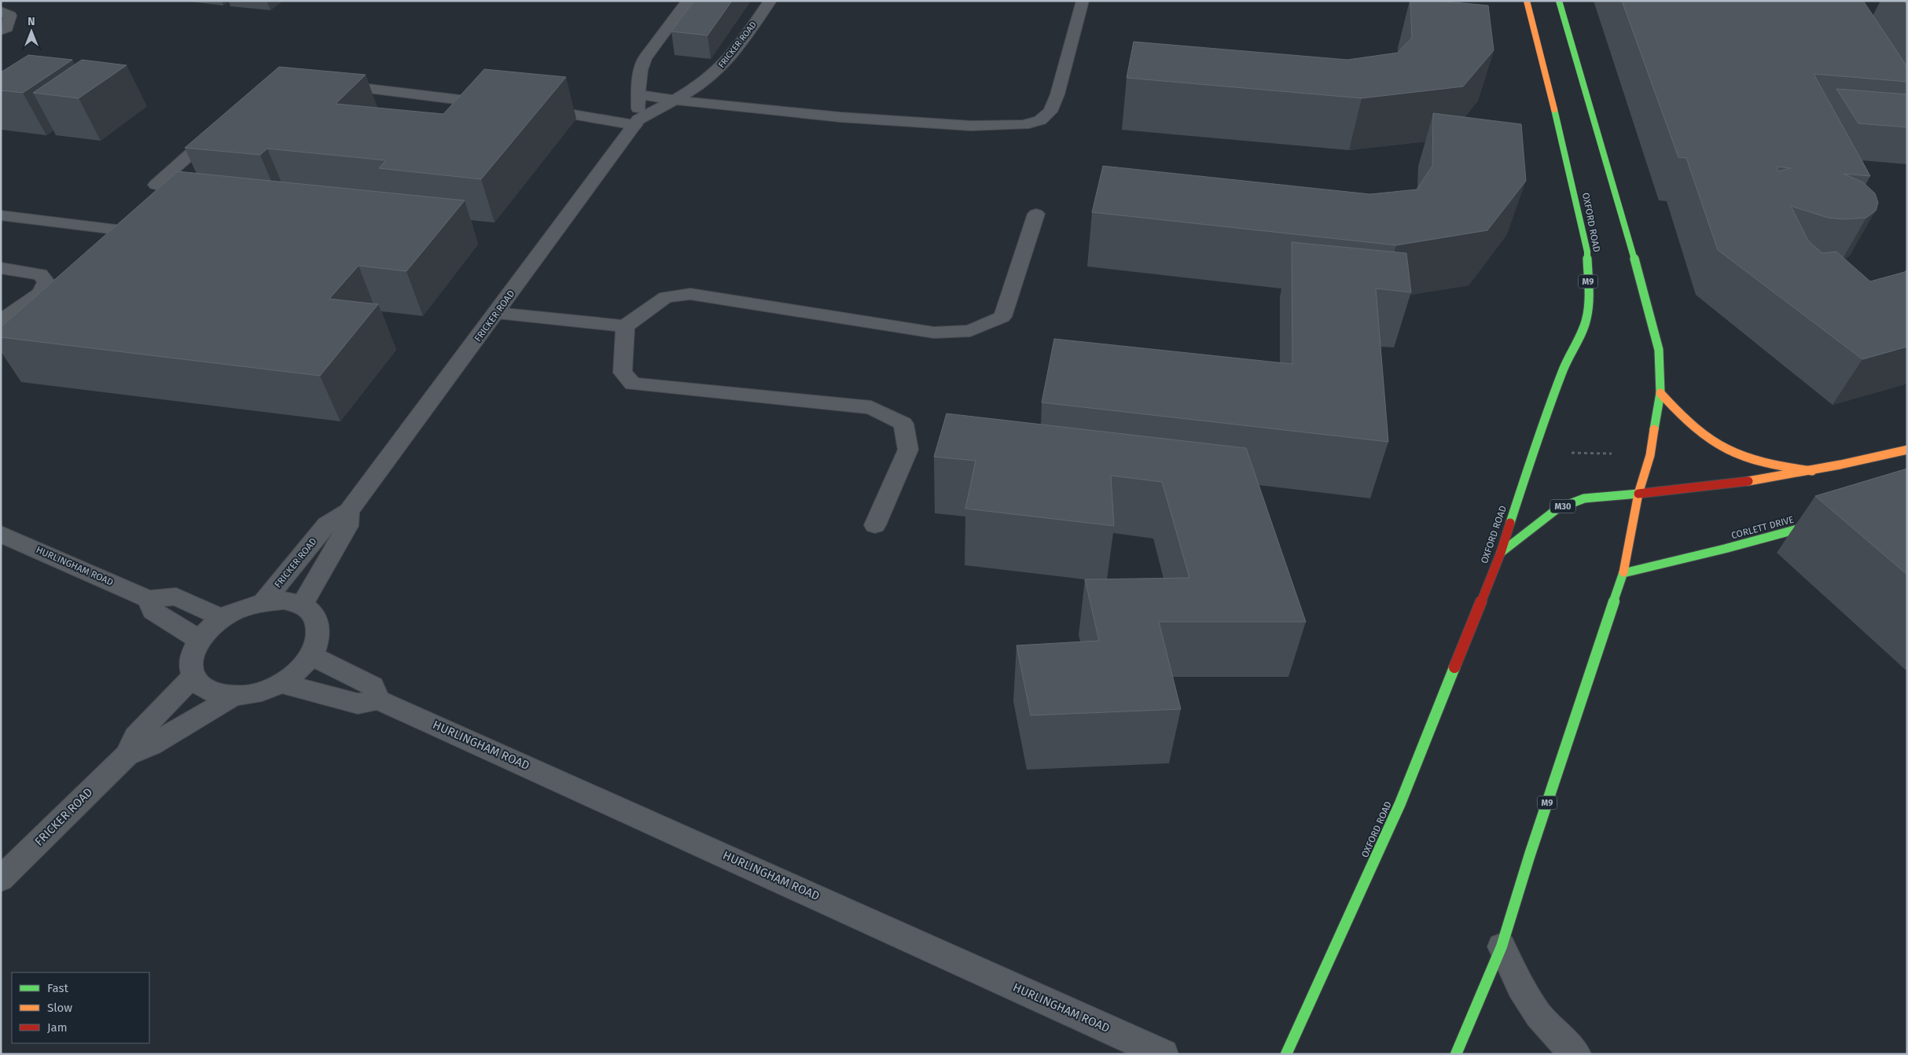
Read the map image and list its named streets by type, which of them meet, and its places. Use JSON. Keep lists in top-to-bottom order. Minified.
{"streets":{"main road":["OXFORD ROAD","M9","M30","CORLETT DRIVE"],"street":["FRICKER ROAD","HURLINGHAM ROAD"]},"crossings":[["FRICKER ROAD","HURLINGHAM ROAD"],["OXFORD ROAD","M30"],["M9","M30"],["M9","CORLETT DRIVE"]],"legend":["Fast","Slow","Jam"],"north":"top"}
